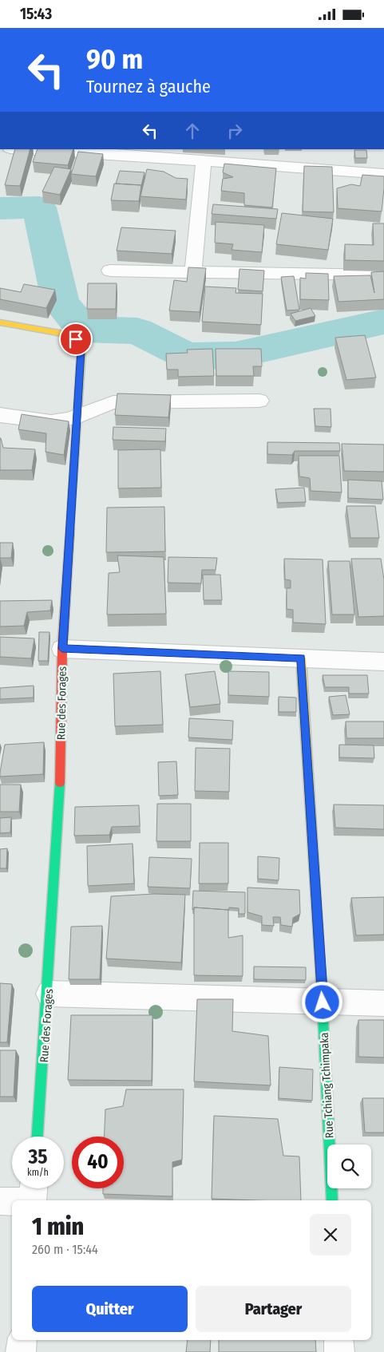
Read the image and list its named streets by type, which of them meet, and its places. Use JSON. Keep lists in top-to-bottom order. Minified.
{"streets":{"street":["Rue des Forages","Rue Tchiang Tchimpaka"]},"page":{"status":"15:43","turn":["90 m","Tournez à gauche"],"speed":"35 km/h","limit":"40","heading":["1 min","260 m · 15:44"],"buttons":["Quitter","Partager"]}}
